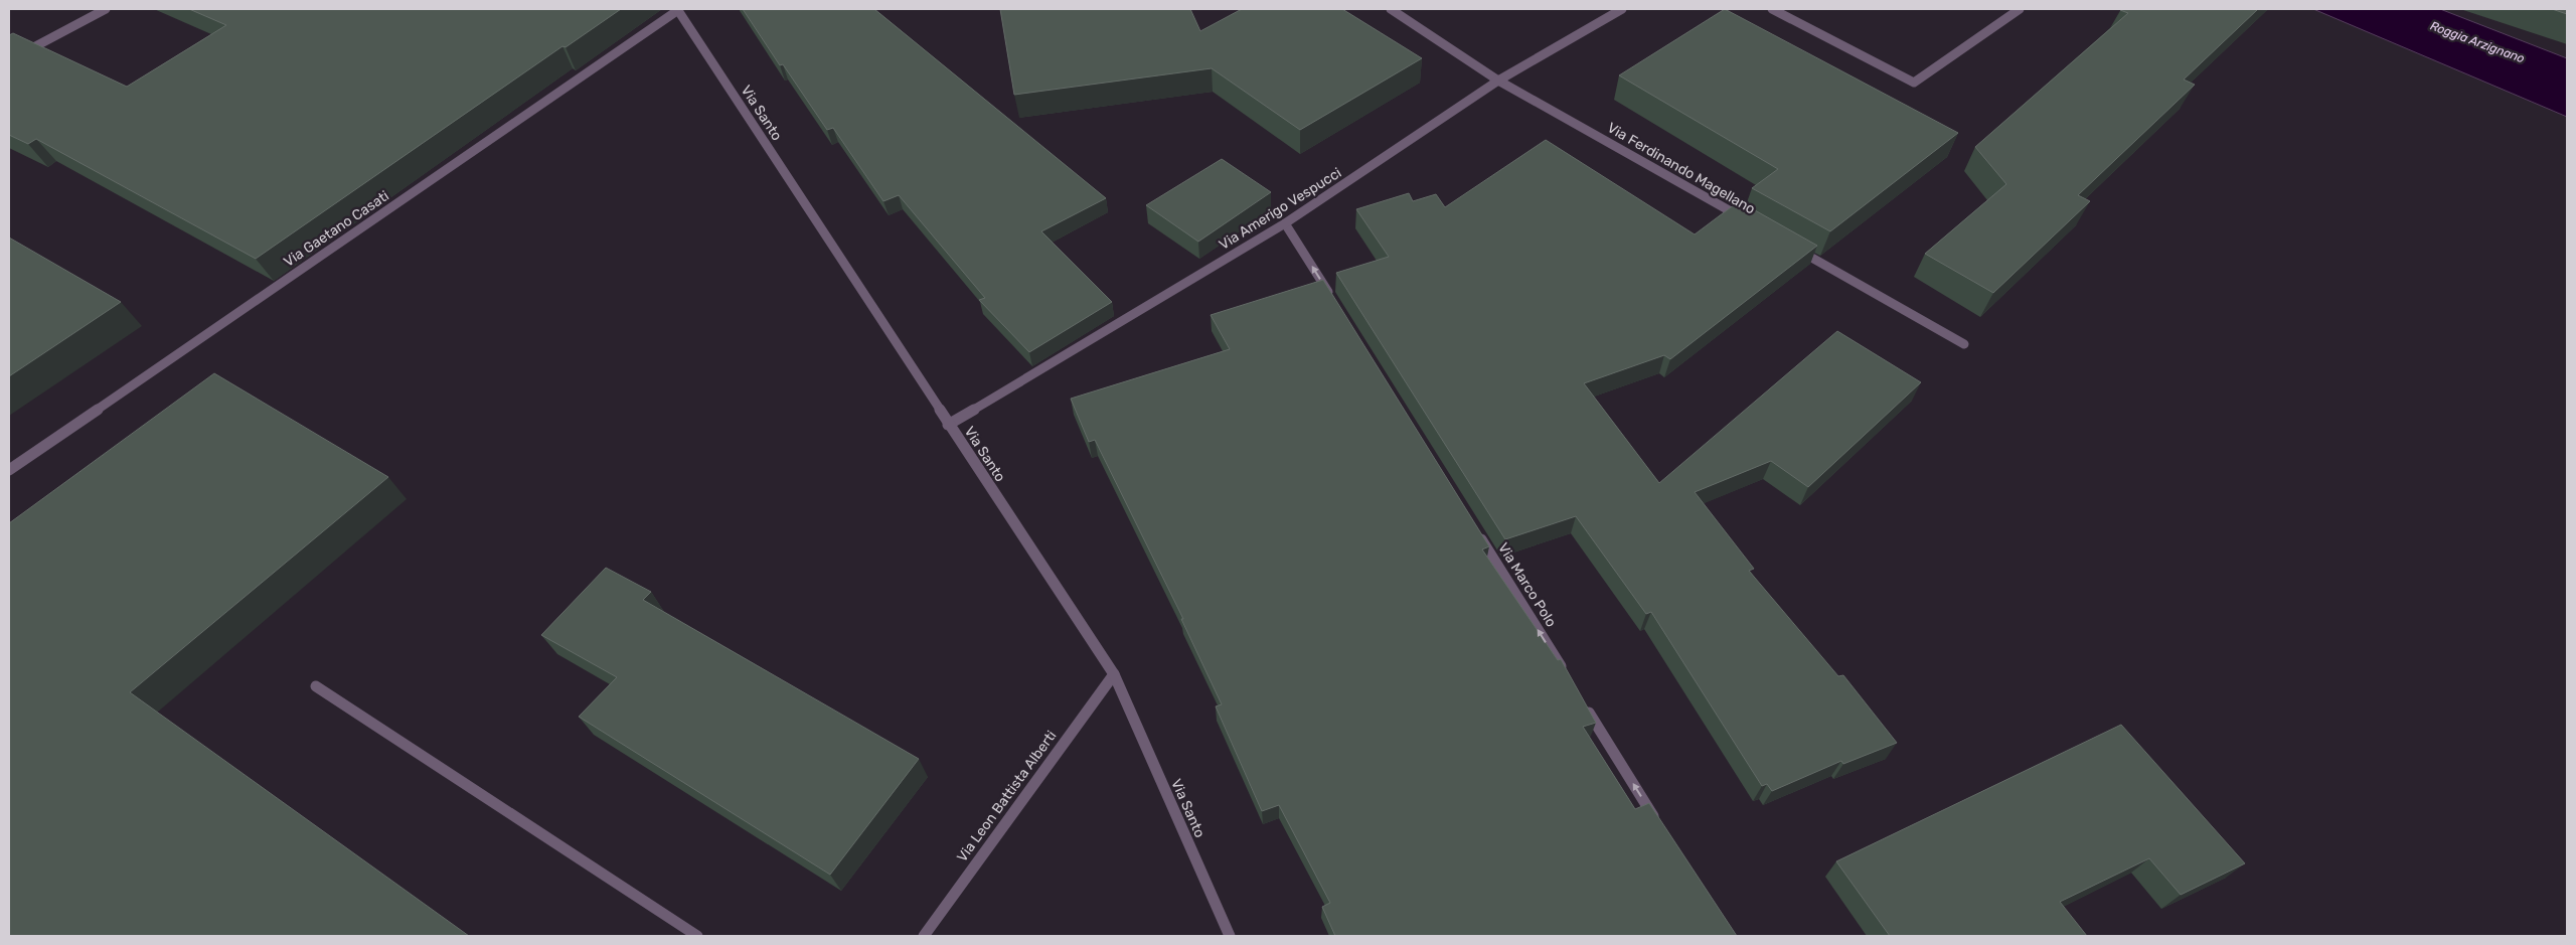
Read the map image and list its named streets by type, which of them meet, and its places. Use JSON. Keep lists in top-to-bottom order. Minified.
{"streets":{"street":["Via Santo","Via Ferdinando Magellano","Via Amerigo Vespucci","Via Gaetano Casati","Via Marco Polo","Via Leon Battista Alberti"]},"crossings":[["Via Santo","Via Amerigo Vespucci"],["Via Santo","Via Gaetano Casati"],["Via Santo","Via Leon Battista Alberti"],["Via Ferdinando Magellano","Via Amerigo Vespucci"]],"one_way":["Via Marco Polo"],"water":["Roggia Arzignano"]}
